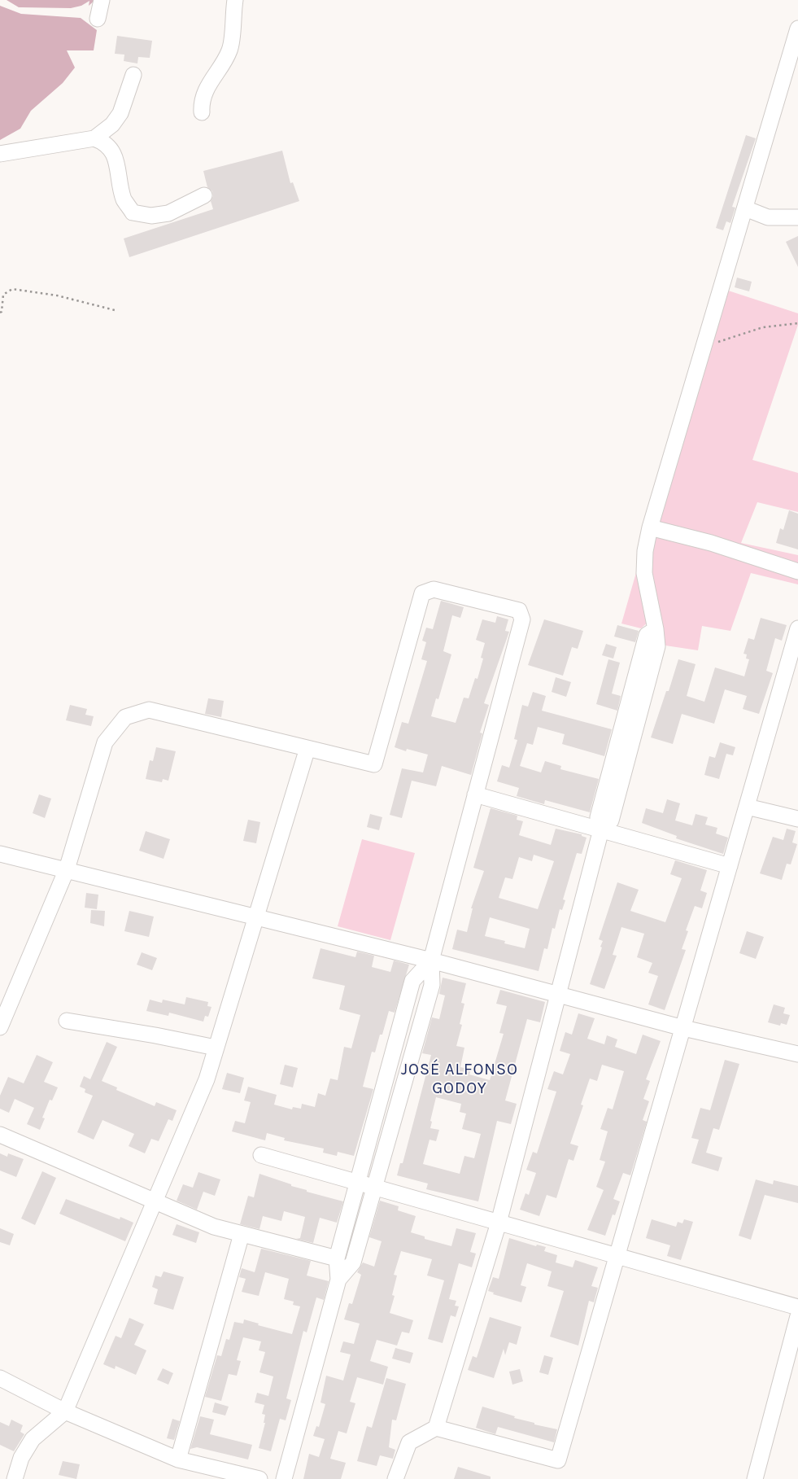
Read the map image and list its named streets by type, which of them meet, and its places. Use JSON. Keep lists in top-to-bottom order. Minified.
{"districts":["JOSÉ ALFONSO GODOY"]}
